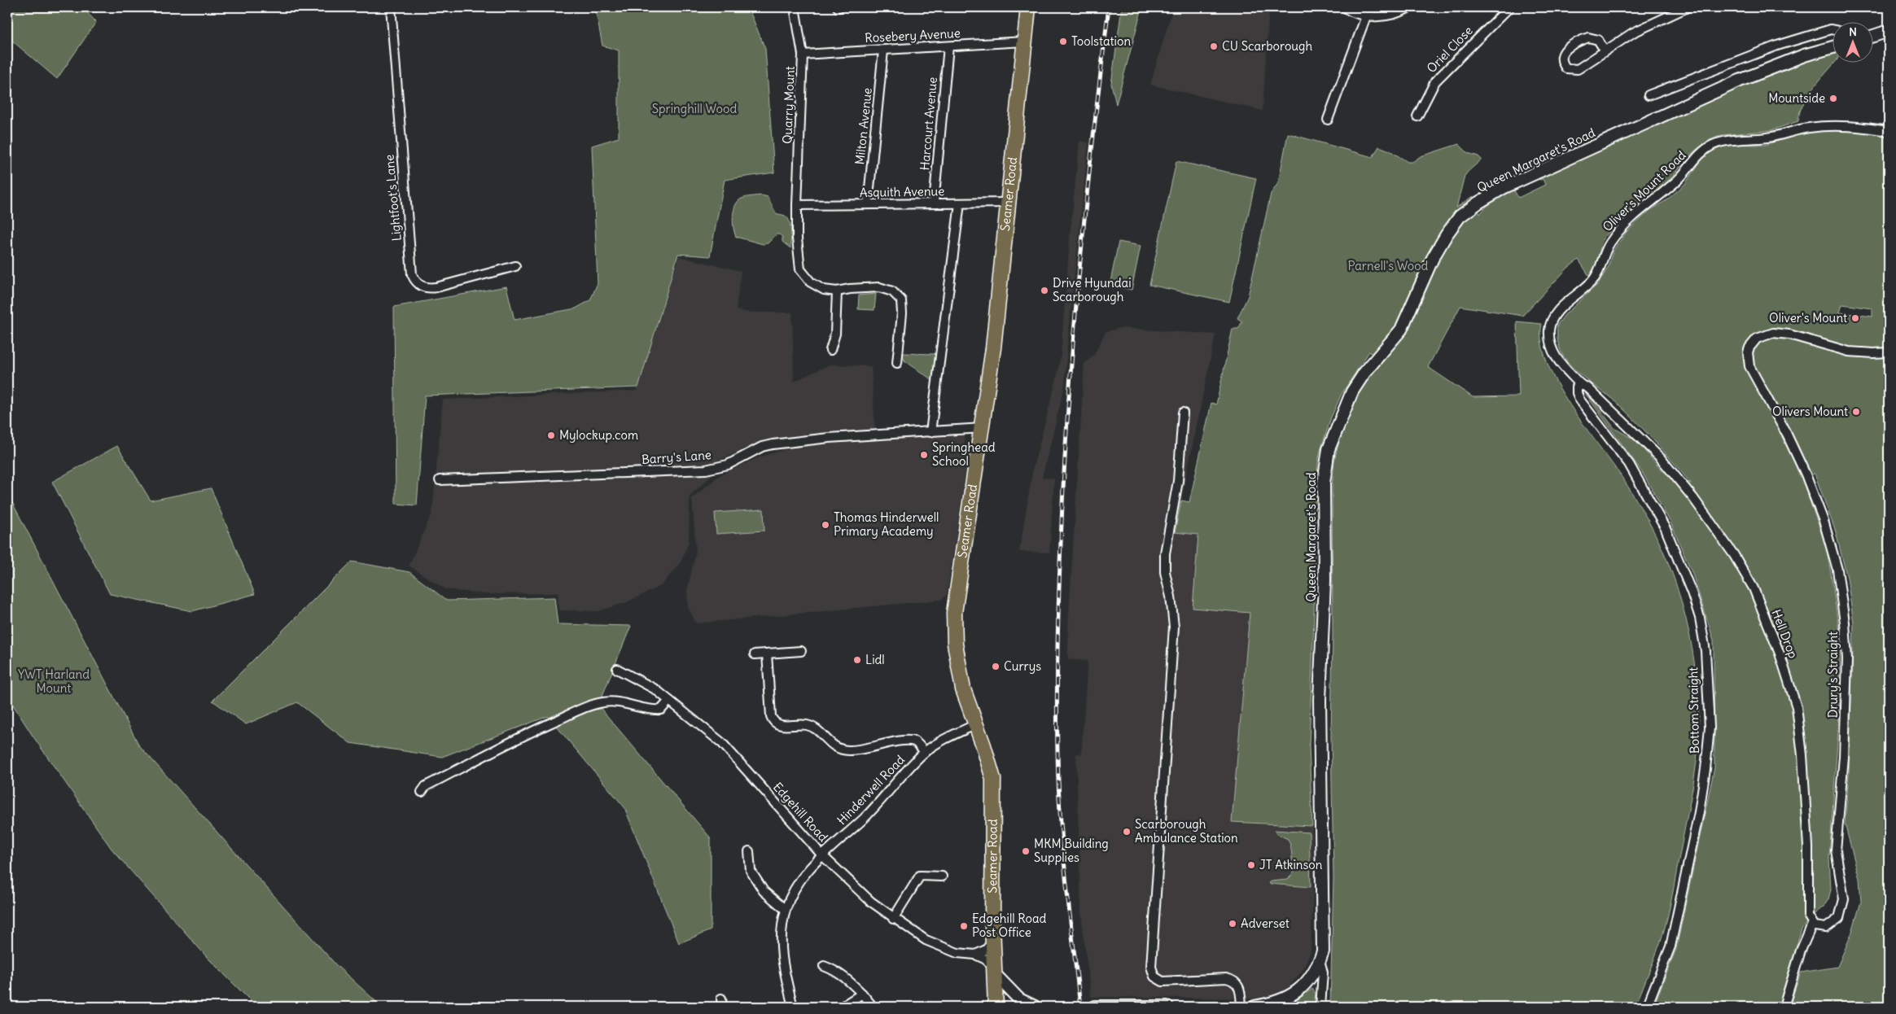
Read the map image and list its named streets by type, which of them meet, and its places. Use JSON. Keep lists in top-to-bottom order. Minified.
{"streets":{"highway":["Seamer Road"],"main road":["Queen Margaret's Road"],"street":["Rosebery Avenue","Oriel Close","Quarry Mount","Harcourt Avenue","Milton Avenue","Oliver's Mount Road","Asquith Avenue","Lightfoot's Lane","Barry's Lane","Hell Drop","Drury's Straight","Bottom Straight","Hinderwell Road","Edgehill Road"]},"crossings":[["Rosebery Avenue","Quarry Mount"],["Rosebery Avenue","Harcourt Avenue"],["Rosebery Avenue","Milton Avenue"],["Rosebery Avenue","Seamer Road"],["Quarry Mount","Asquith Avenue"],["Harcourt Avenue","Asquith Avenue"],["Milton Avenue","Asquith Avenue"],["Oliver's Mount Road","Hell Drop"],["Oliver's Mount Road","Bottom Straight"],["Asquith Avenue","Seamer Road"],["Seamer Road","Barry's Lane"],["Seamer Road","Hinderwell Road"],["Seamer Road","Edgehill Road"],["Hell Drop","Drury's Straight"],["Hinderwell Road","Edgehill Road"]],"parks":["Springhill Wood","Parnell's Wood","YWT Harland Mount"],"places":["Toolstation","CU Scarborough","Mountside","Drive Hyundai Scarborough","Oliver's Mount","Olivers Mount","Mylockup.com","Springhead School","Thomas Hinderwell Primary Academy","Lidl","Currys","Scarborough Ambulance Station","MKM Building Supplies","JT Atkinson","Adverset","Edgehill Road Post Office"],"north":"top"}
